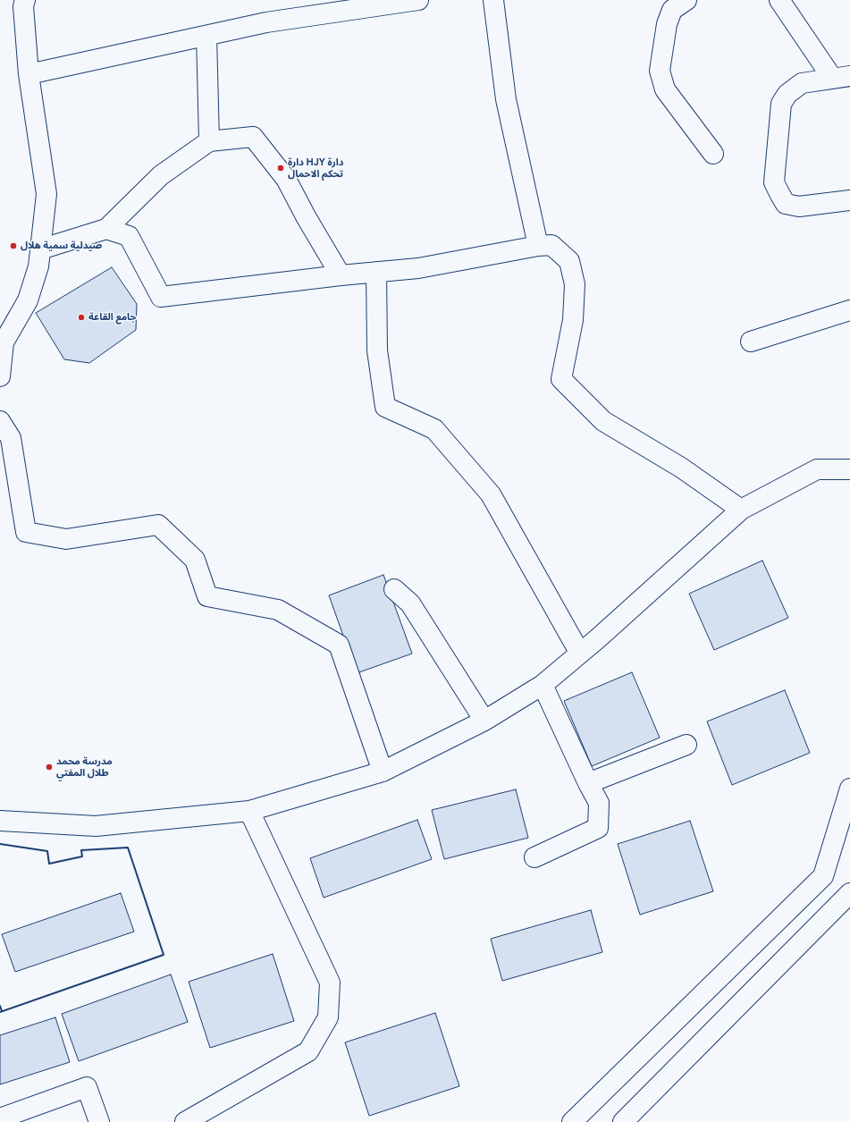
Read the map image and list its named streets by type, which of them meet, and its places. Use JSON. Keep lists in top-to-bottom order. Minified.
{"places":["دارة HJY دارة تحكم الاحمال","صيدلية سمية هلال","جامع القاعة","مدرسة محمد طلال المفتي"]}
